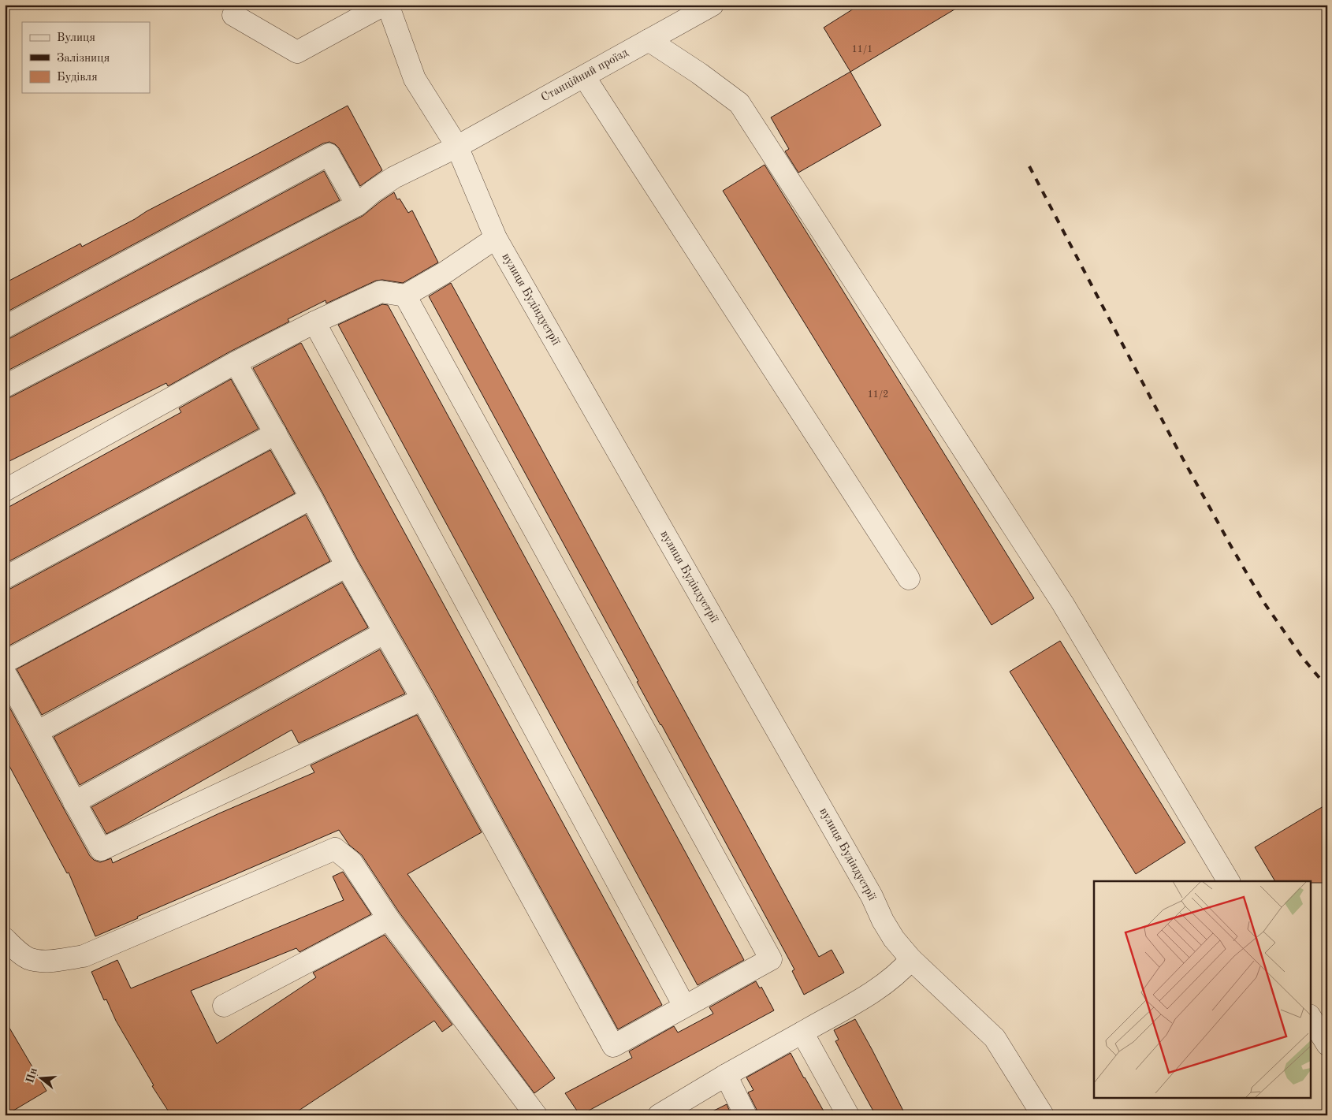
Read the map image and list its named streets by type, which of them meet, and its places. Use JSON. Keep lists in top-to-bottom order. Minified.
{"streets":{"street":["Станційний проїзд","вулиця Будіндустрії"]},"crossings":[["Станційний проїзд","вулиця Будіндустрії"]],"house_numbers":["11/1","11/2"],"legend":["Вулиця","Залізниця","Будівля"],"north":"left"}
